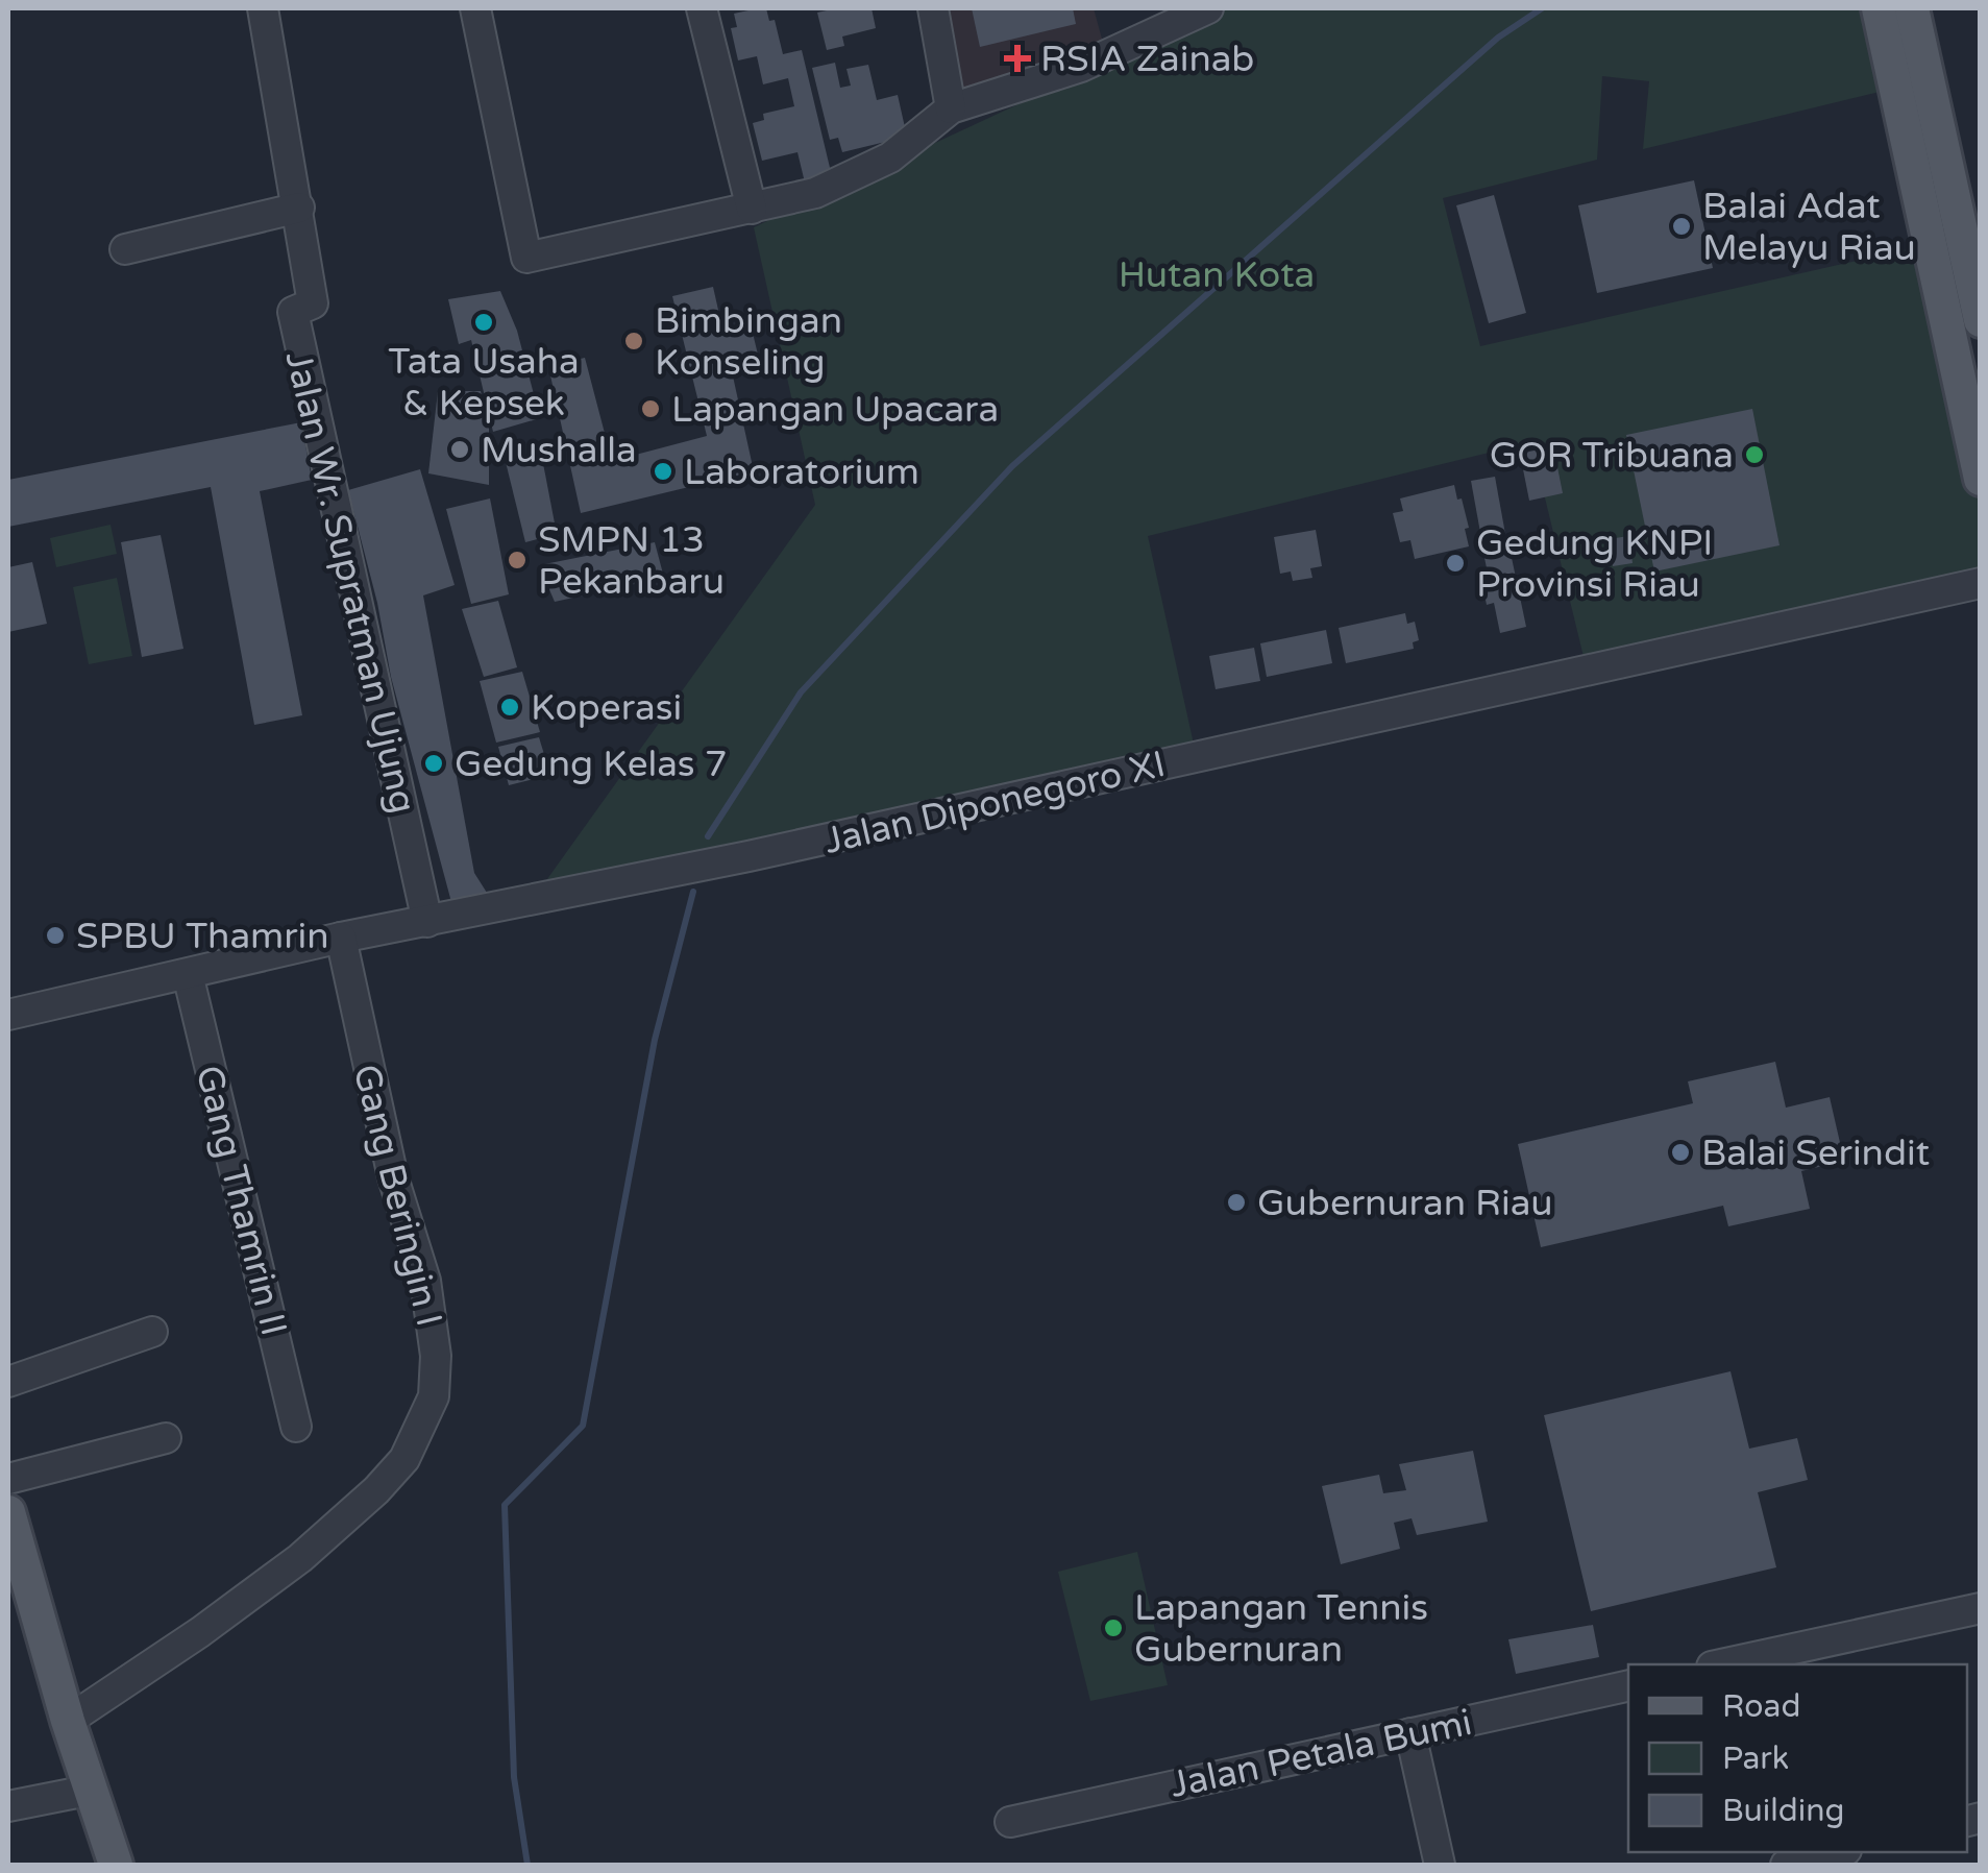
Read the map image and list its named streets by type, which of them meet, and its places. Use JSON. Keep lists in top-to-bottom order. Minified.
{"streets":{"street":["Jalan Wr. Supratman Ujung","Jalan Diponegoro XI","Gang Beringin I","Gang Thamrin II","Jalan Petala Bumi"]},"crossings":[["Jalan Wr. Supratman Ujung","Jalan Diponegoro XI"],["Jalan Diponegoro XI","Gang Beringin I"],["Jalan Diponegoro XI","Gang Thamrin II"]],"parks":["Hutan Kota"],"places":{"health":["RSIA Zainab"],"other":["Balai Adat Melayu Riau","Tata Usaha & Kepsek","Bimbingan Konseling","Lapangan Upacara","Mushalla","GOR Tribuana","Laboratorium","SMPN 13 Pekanbaru","Gedung KNPI Provinsi Riau","Koperasi","Gedung Kelas 7","SPBU Thamrin","Balai Serindit","Gubernuran Riau","Lapangan Tennis Gubernuran"]},"legend":["Road","Park","Building"]}
